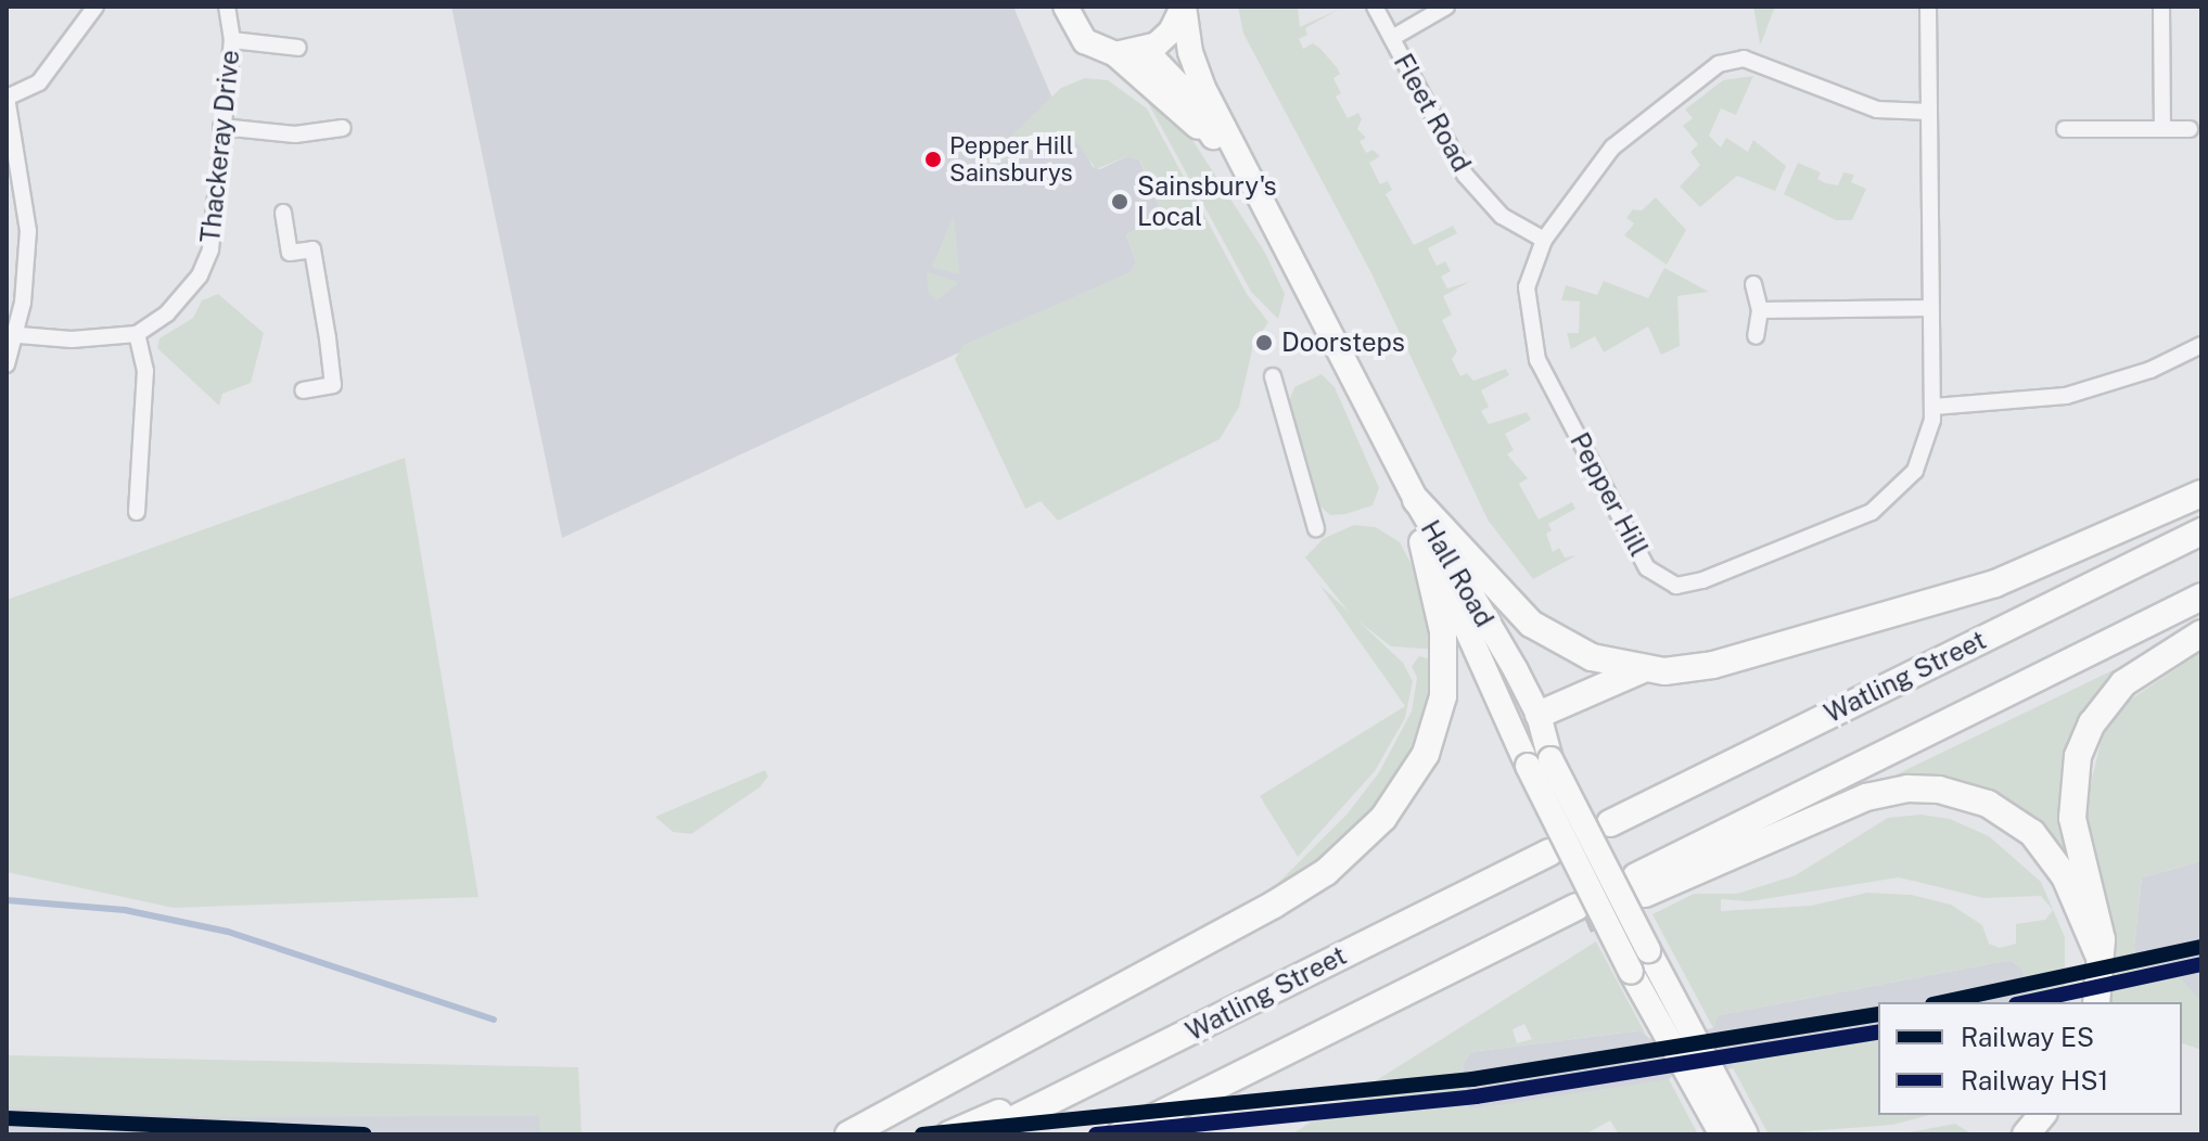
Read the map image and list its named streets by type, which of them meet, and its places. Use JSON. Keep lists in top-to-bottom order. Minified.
{"streets":{"main road":["Hall Road","Watling Street"],"street":["Fleet Road","Thackeray Drive","Pepper Hill"]},"crossings":[["Fleet Road","Pepper Hill"],["Hall Road","Watling Street"]],"places":["Pepper Hill Sainsburys","Sainsbury's Local","Doorsteps"],"lines":["rail line ES","rail line HS1"],"legend":["Railway ES","Railway HS1"]}
